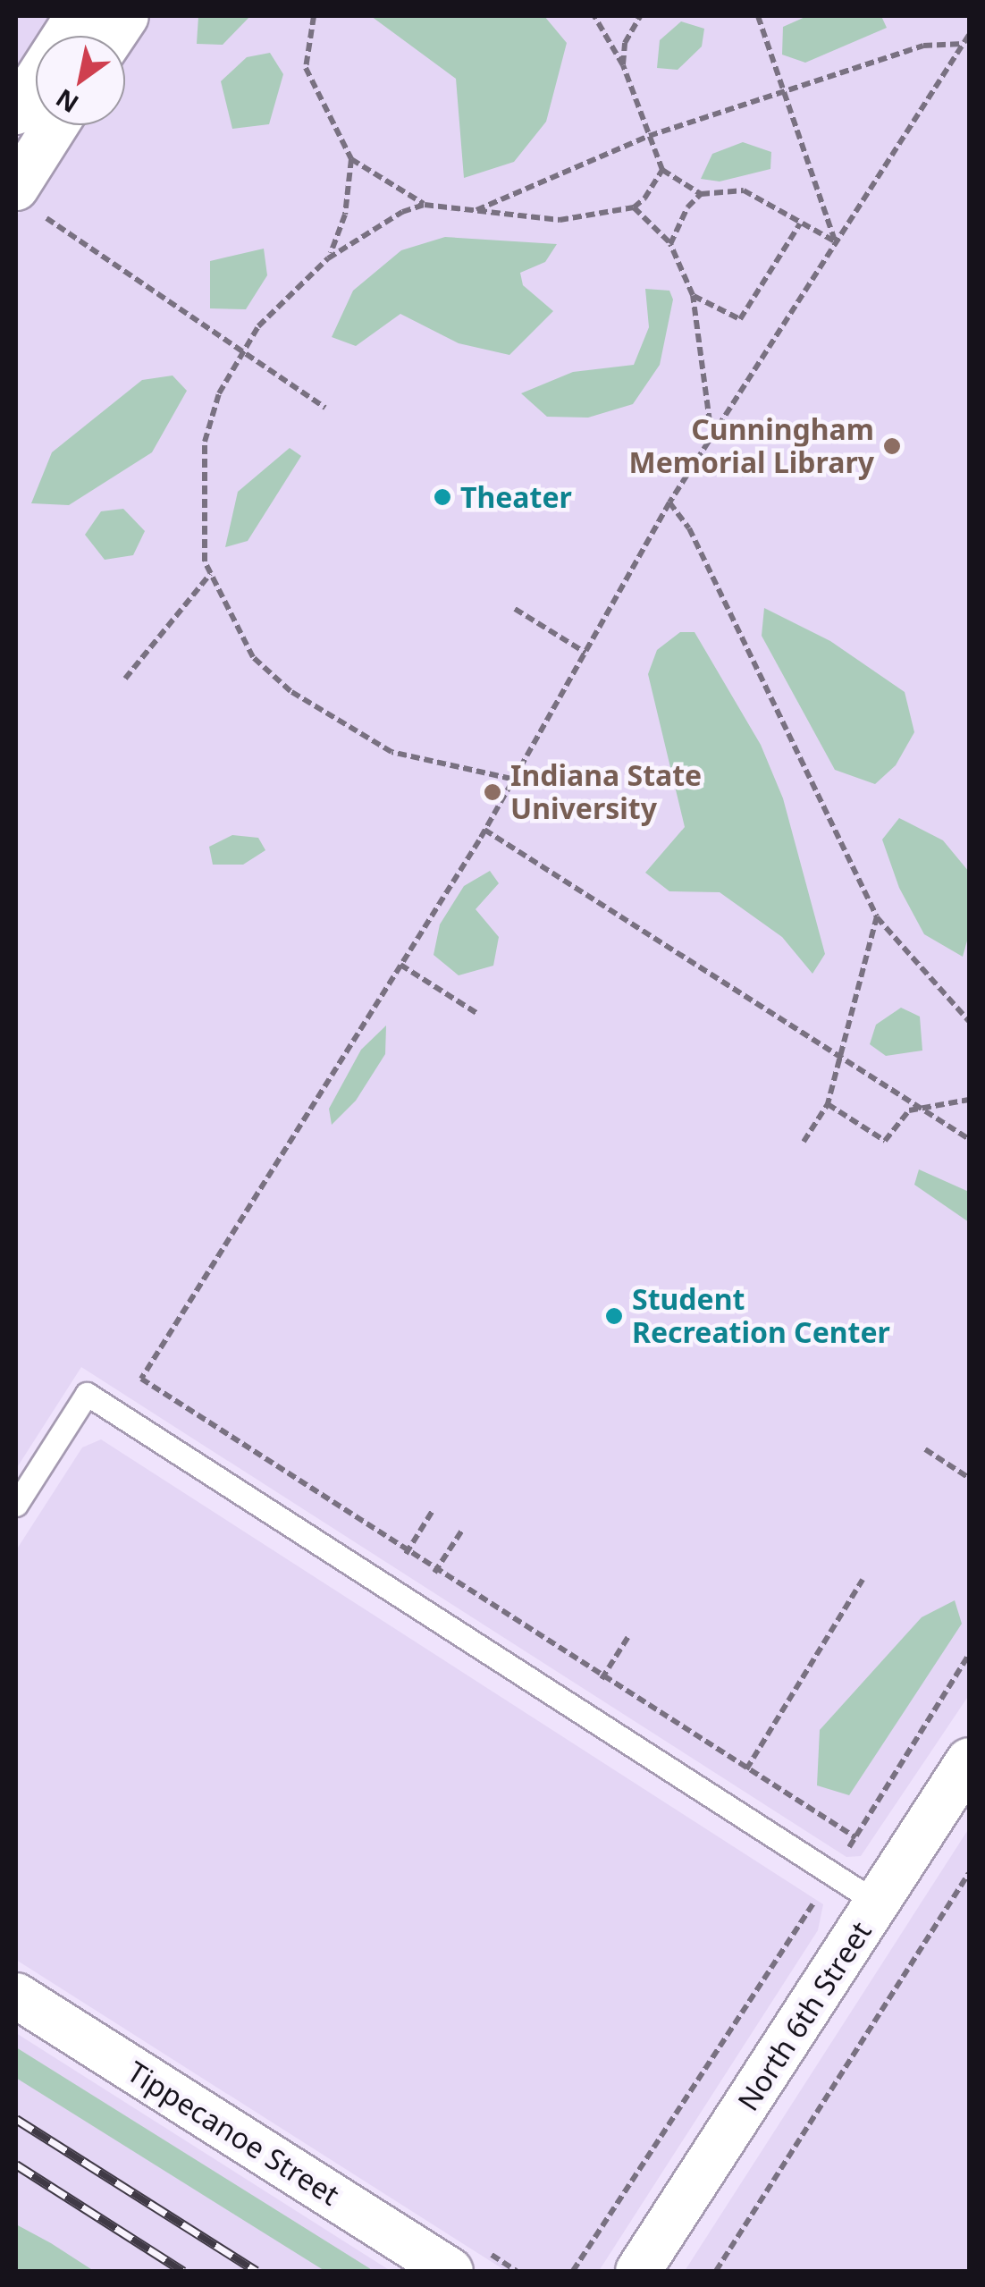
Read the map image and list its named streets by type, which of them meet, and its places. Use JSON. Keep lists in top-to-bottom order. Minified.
{"streets":{"street":["North 6th Street","Tippecanoe Street"]},"places":["Cunningham Memorial Library","Theater","Indiana State University","Student Recreation Center"],"north":"bottom left"}
